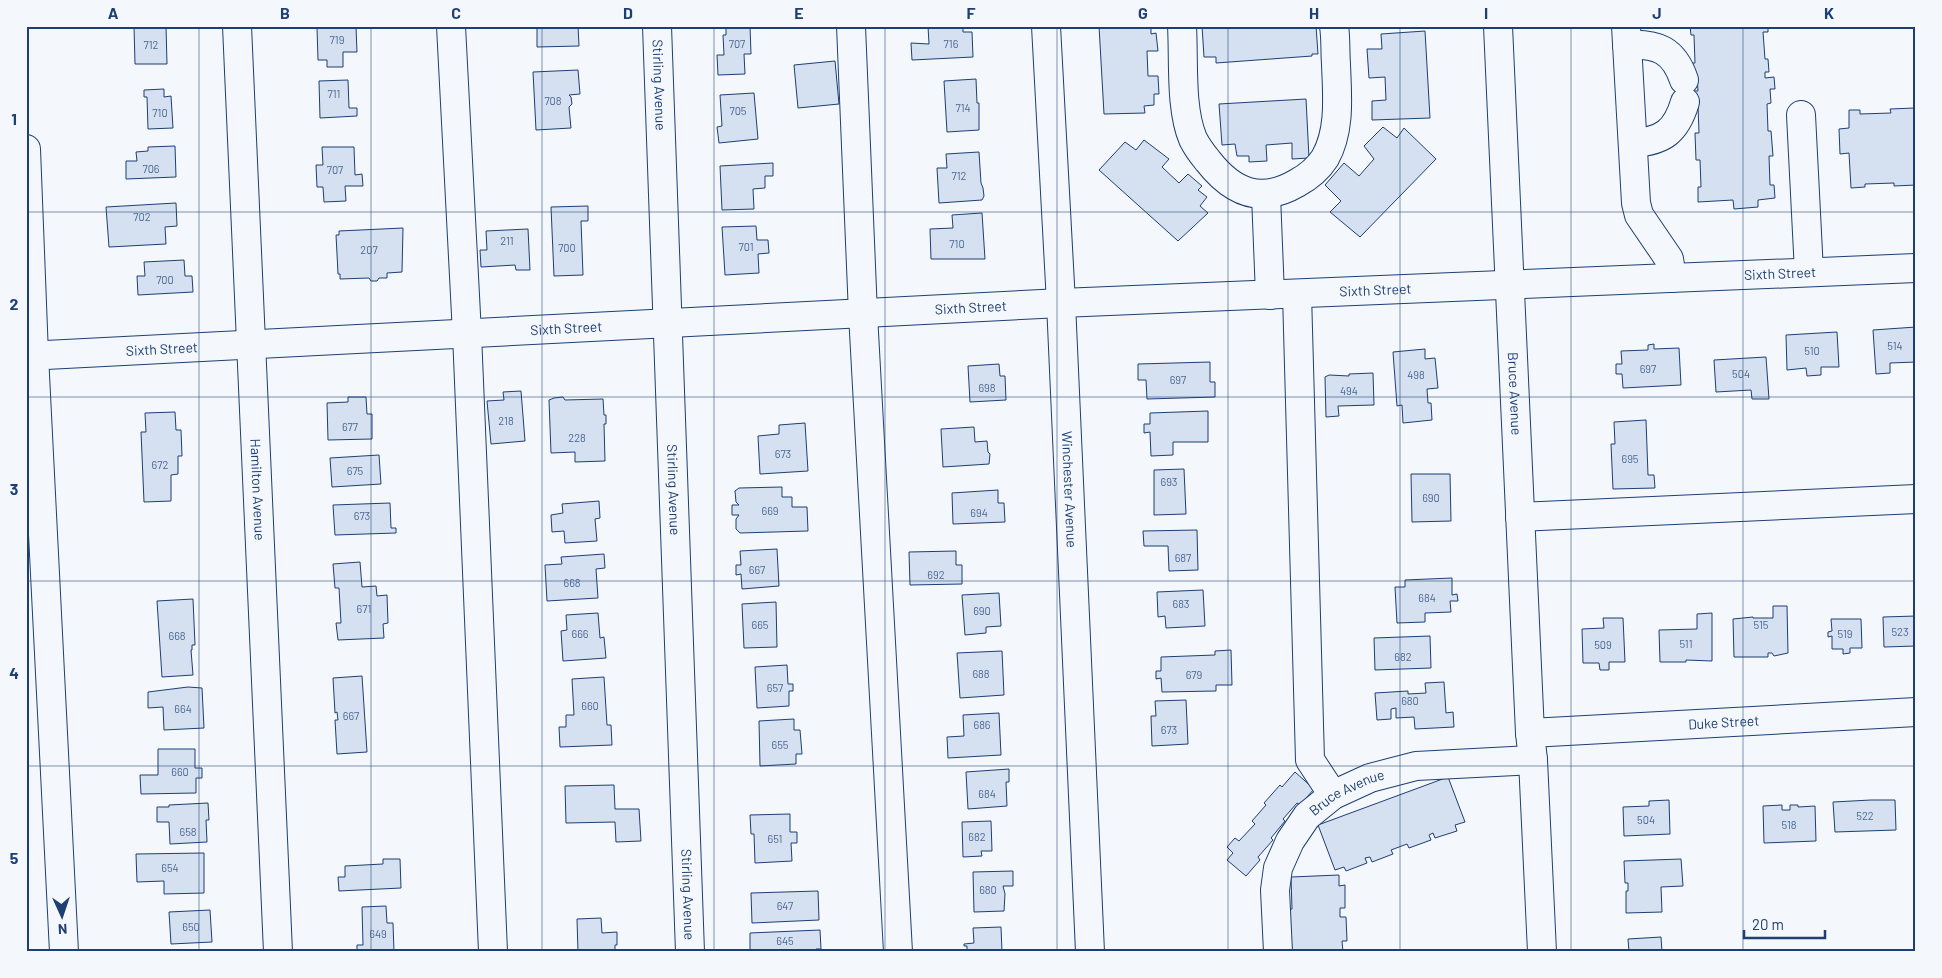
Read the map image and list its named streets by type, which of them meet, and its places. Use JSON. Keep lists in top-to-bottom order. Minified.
{"streets":{"street":["Stirling Avenue","Sixth Street","Bruce Avenue","Hamilton Avenue","Winchester Avenue","Duke Street"]},"crossings":[["Stirling Avenue","Sixth Street"],["Sixth Street","Bruce Avenue"],["Sixth Street","Hamilton Avenue"],["Sixth Street","Winchester Avenue"],["Bruce Avenue","Duke Street"]],"house_numbers":["719","707","716","712","711","708","714","705","710","706","707","712","702","211","710","701","700","207","700","514","510","697","504","498","697","698","494","218","677","228","673","695","672","675","693","690","669","694","673","687","667","692","668","684","683","671","690","665","515","523","666","519","668","511","509","682","688","679","657","680","660","664","667","686","673","655","660","684","522","504","518","658","682","651","654","680","647","650","649","645"],"scale_bar":"20 m","north":"bottom","grid":{"columns":["A","B","C","D","E","F","G","H","I","J","K"],"rows":["1","2","3","4","5"]}}
